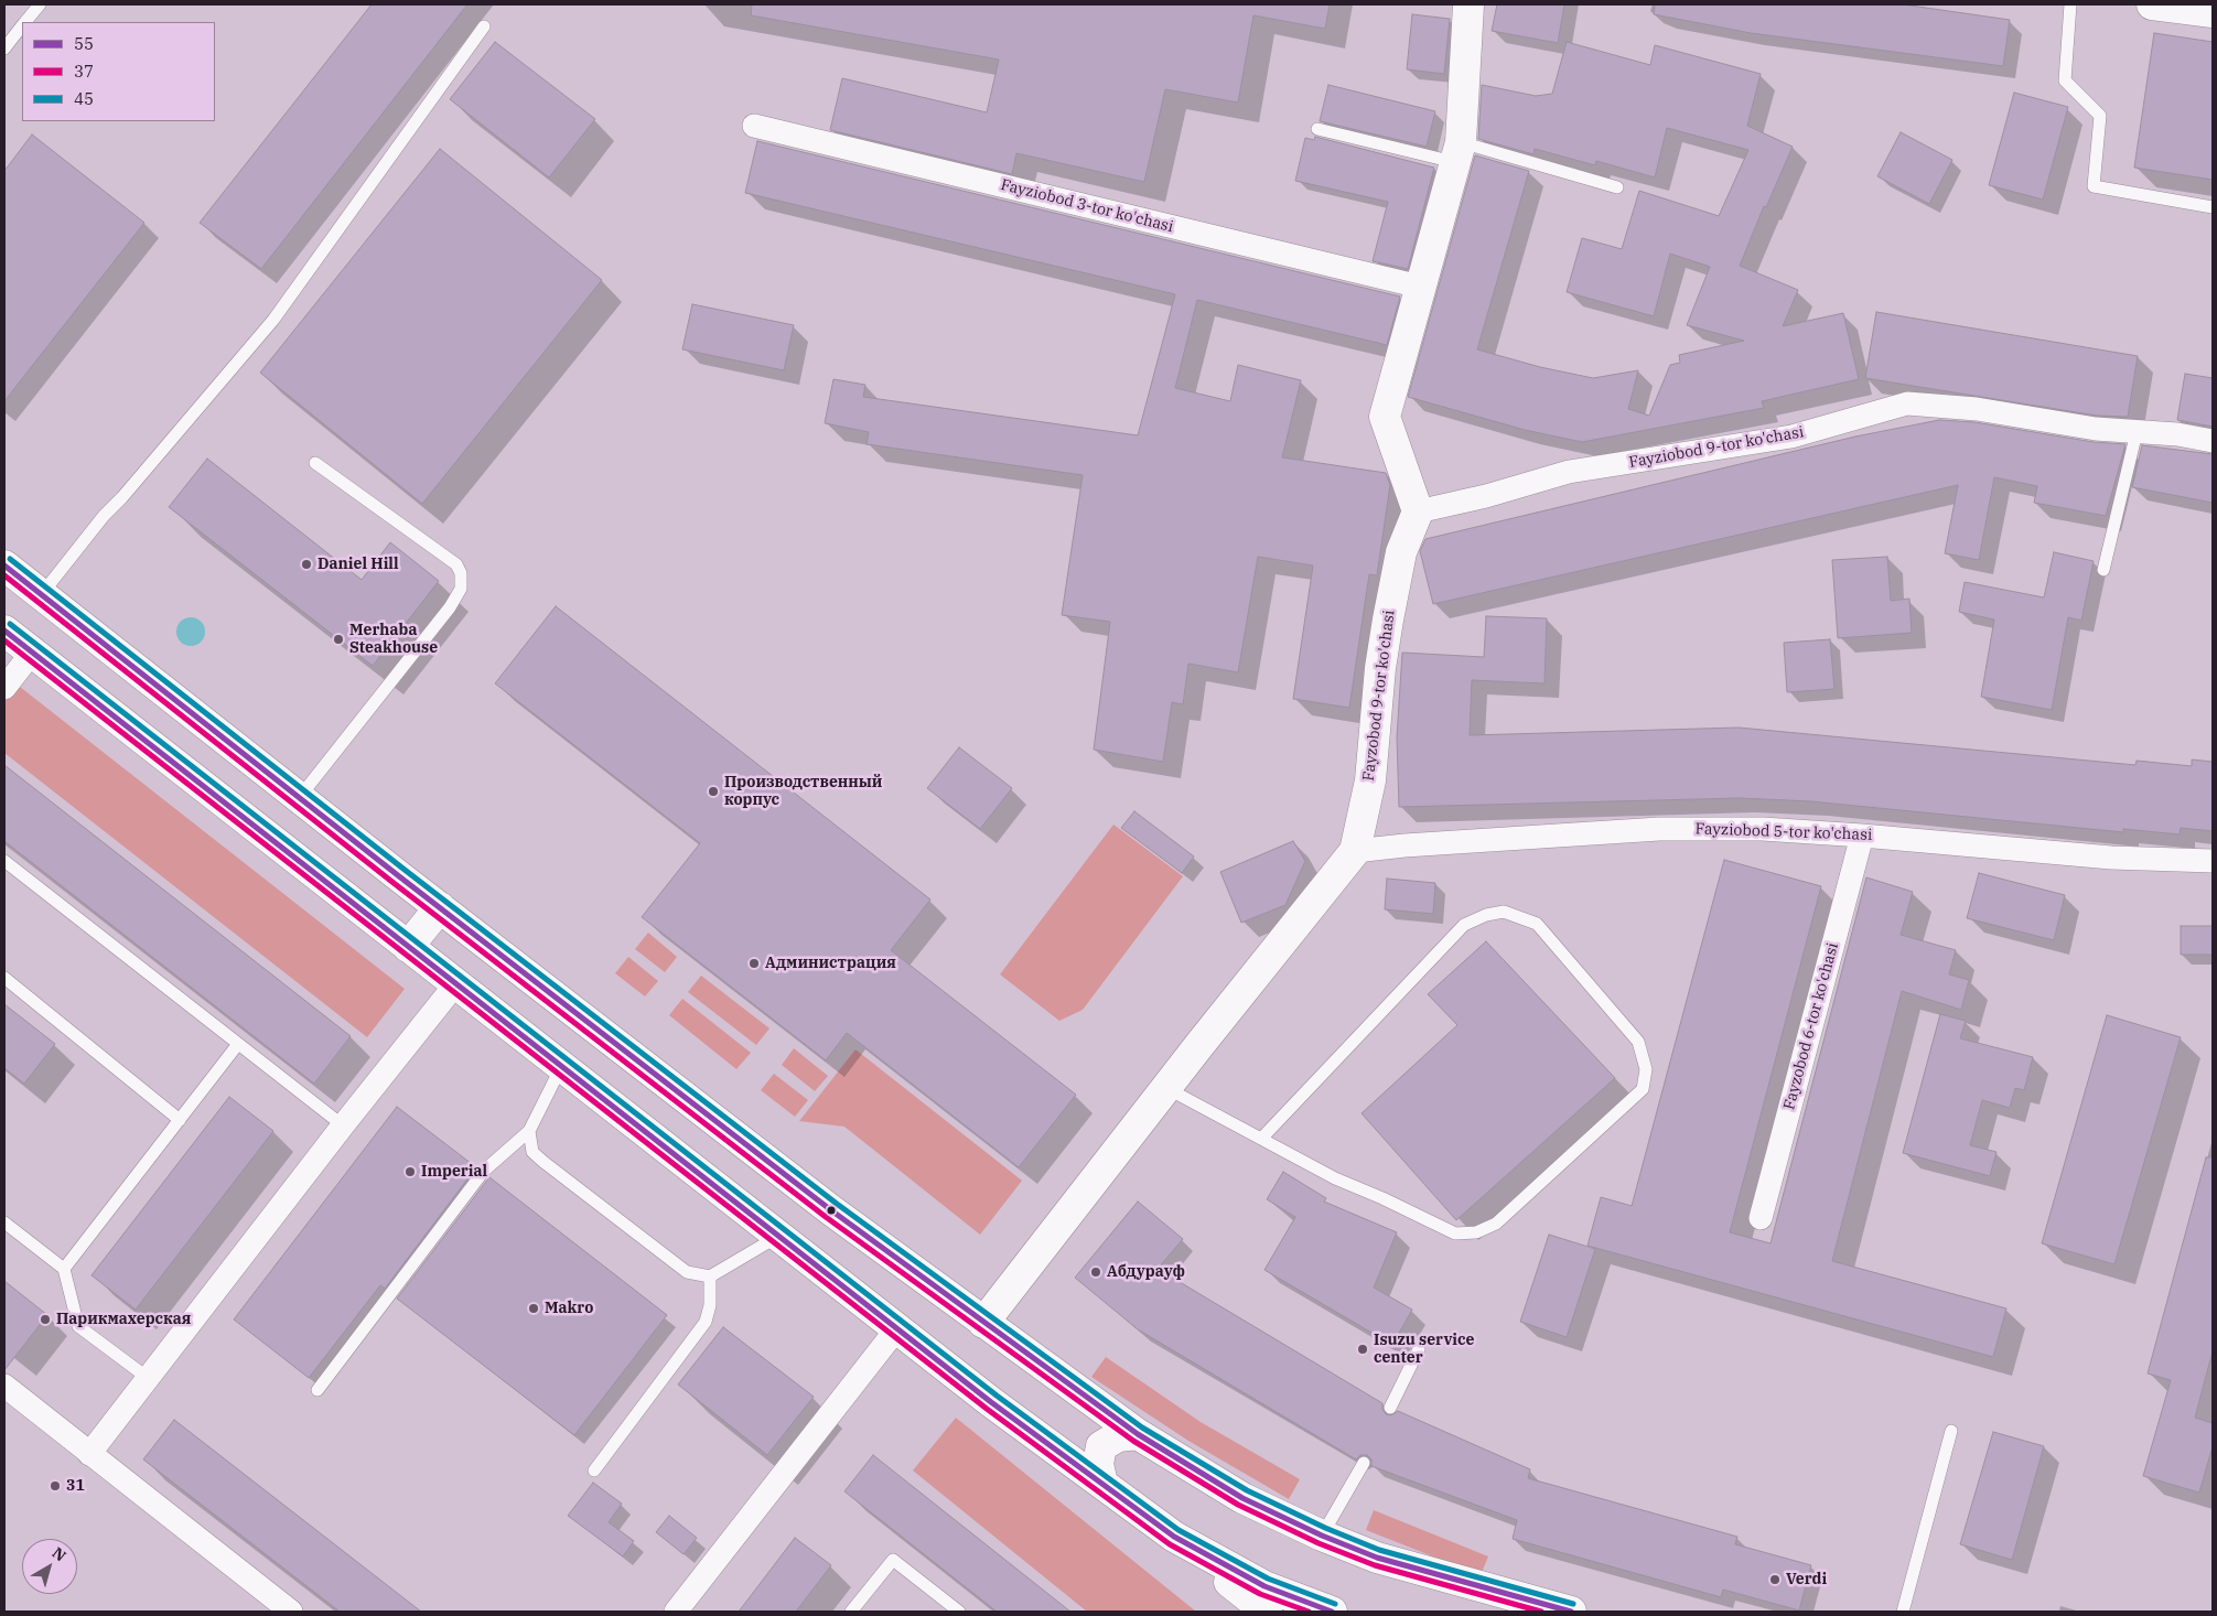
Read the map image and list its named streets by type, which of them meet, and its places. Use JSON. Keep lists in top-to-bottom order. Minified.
{"streets":{"main road":["Fayzobod 9-tor ko'chasi"],"street":["Fayziobod 3-tor ko'chasi","Fayziobod 9-tor ko'chasi","Fayziobod 5-tor ko'chasi","Fayzobod 6-tor ko'chasi"]},"crossings":[["Fayziobod 9-tor ko'chasi","Fayzobod 9-tor ko'chasi"],["Fayzobod 9-tor ko'chasi","Fayziobod 5-tor ko'chasi"],["Fayziobod 5-tor ko'chasi","Fayzobod 6-tor ko'chasi"]],"places":["Daniel Hill","Merhaba Steakhouse","Производственный корпус","Администрация","Imperial","Абдурауф","Makro","Парикмахерская","Isuzu service center","31","Verdi"],"lines":["transit line 45","transit line 55","transit line 37"],"legend":["55","37","45"],"north":"top right"}
